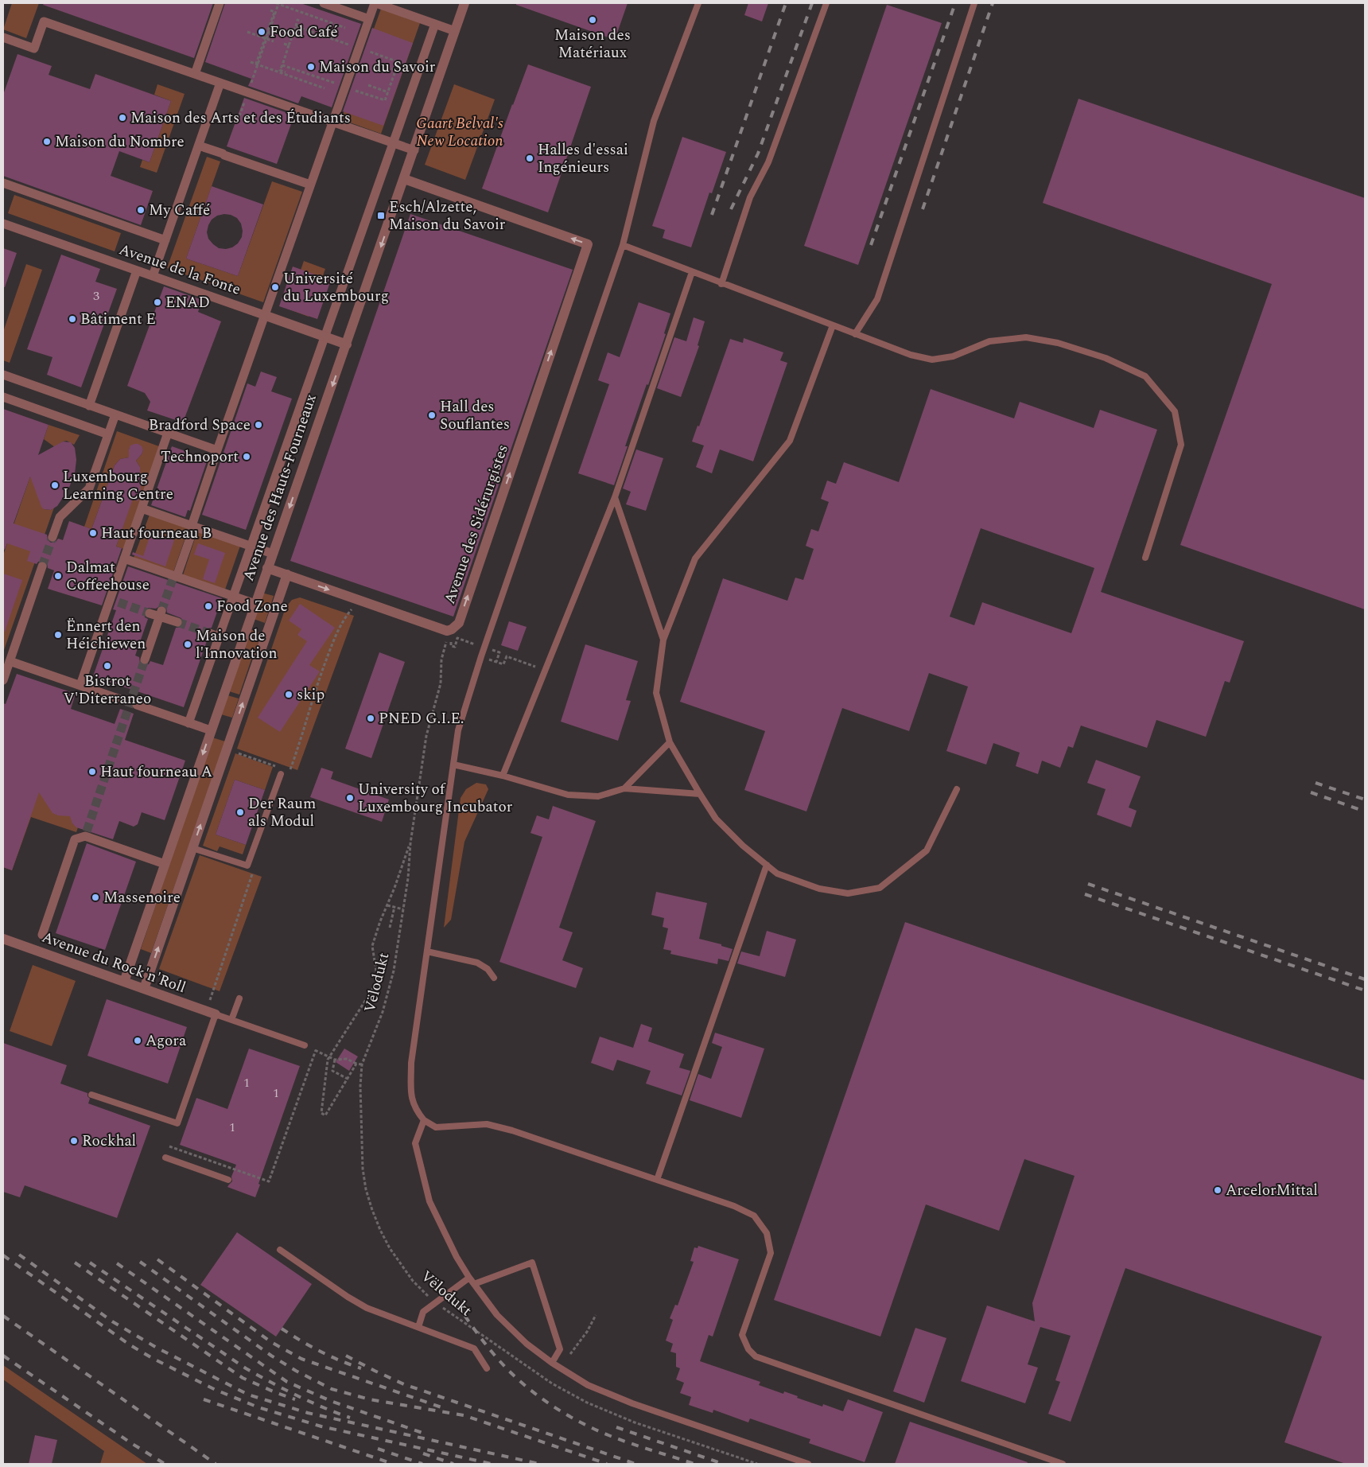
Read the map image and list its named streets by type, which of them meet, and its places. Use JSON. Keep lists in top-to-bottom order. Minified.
{"streets":{"street":["Avenue de la Fonte","Avenue des Hauts-Fourneaux","Avenue des Sidérurgistes","Avenue du Rock'n'Roll"],"path":["Vëlodukt"]},"crossings":[["Avenue de la Fonte","Avenue des Hauts-Fourneaux"],["Avenue des Hauts-Fourneaux","Avenue des Sidérurgistes"],["Avenue des Hauts-Fourneaux","Avenue du Rock'n'Roll"]],"parks":["Gaart Belval's New Location"],"places":{"other":["Maison des Matériaux","Food Café","Maison du Savoir","Maison des Arts et des Étudiants","Maison du Nombre","Halles d'essai Ingénieurs","My Caffé","Université du Luxembourg","ENAD","Bâtiment E","Hall des Souflantes","Bradford Space","Technoport","Luxembourg Learning Centre","Haut fourneau B","Dalmat Coffeehouse","Food Zone","Ënnert den Héichiewen","Maison de l'Innovation","Bistrot V'Diterraneo","skip","PNED G.I.E.","Haut fourneau A","University of Luxembourg Incubator","Der Raum als Modul","Massenoire","Agora","Rockhal","ArcelorMittal"],"transit":["Esch/Alzette, Maison du Savoir"]},"house_numbers":["3","1","1","1"]}
